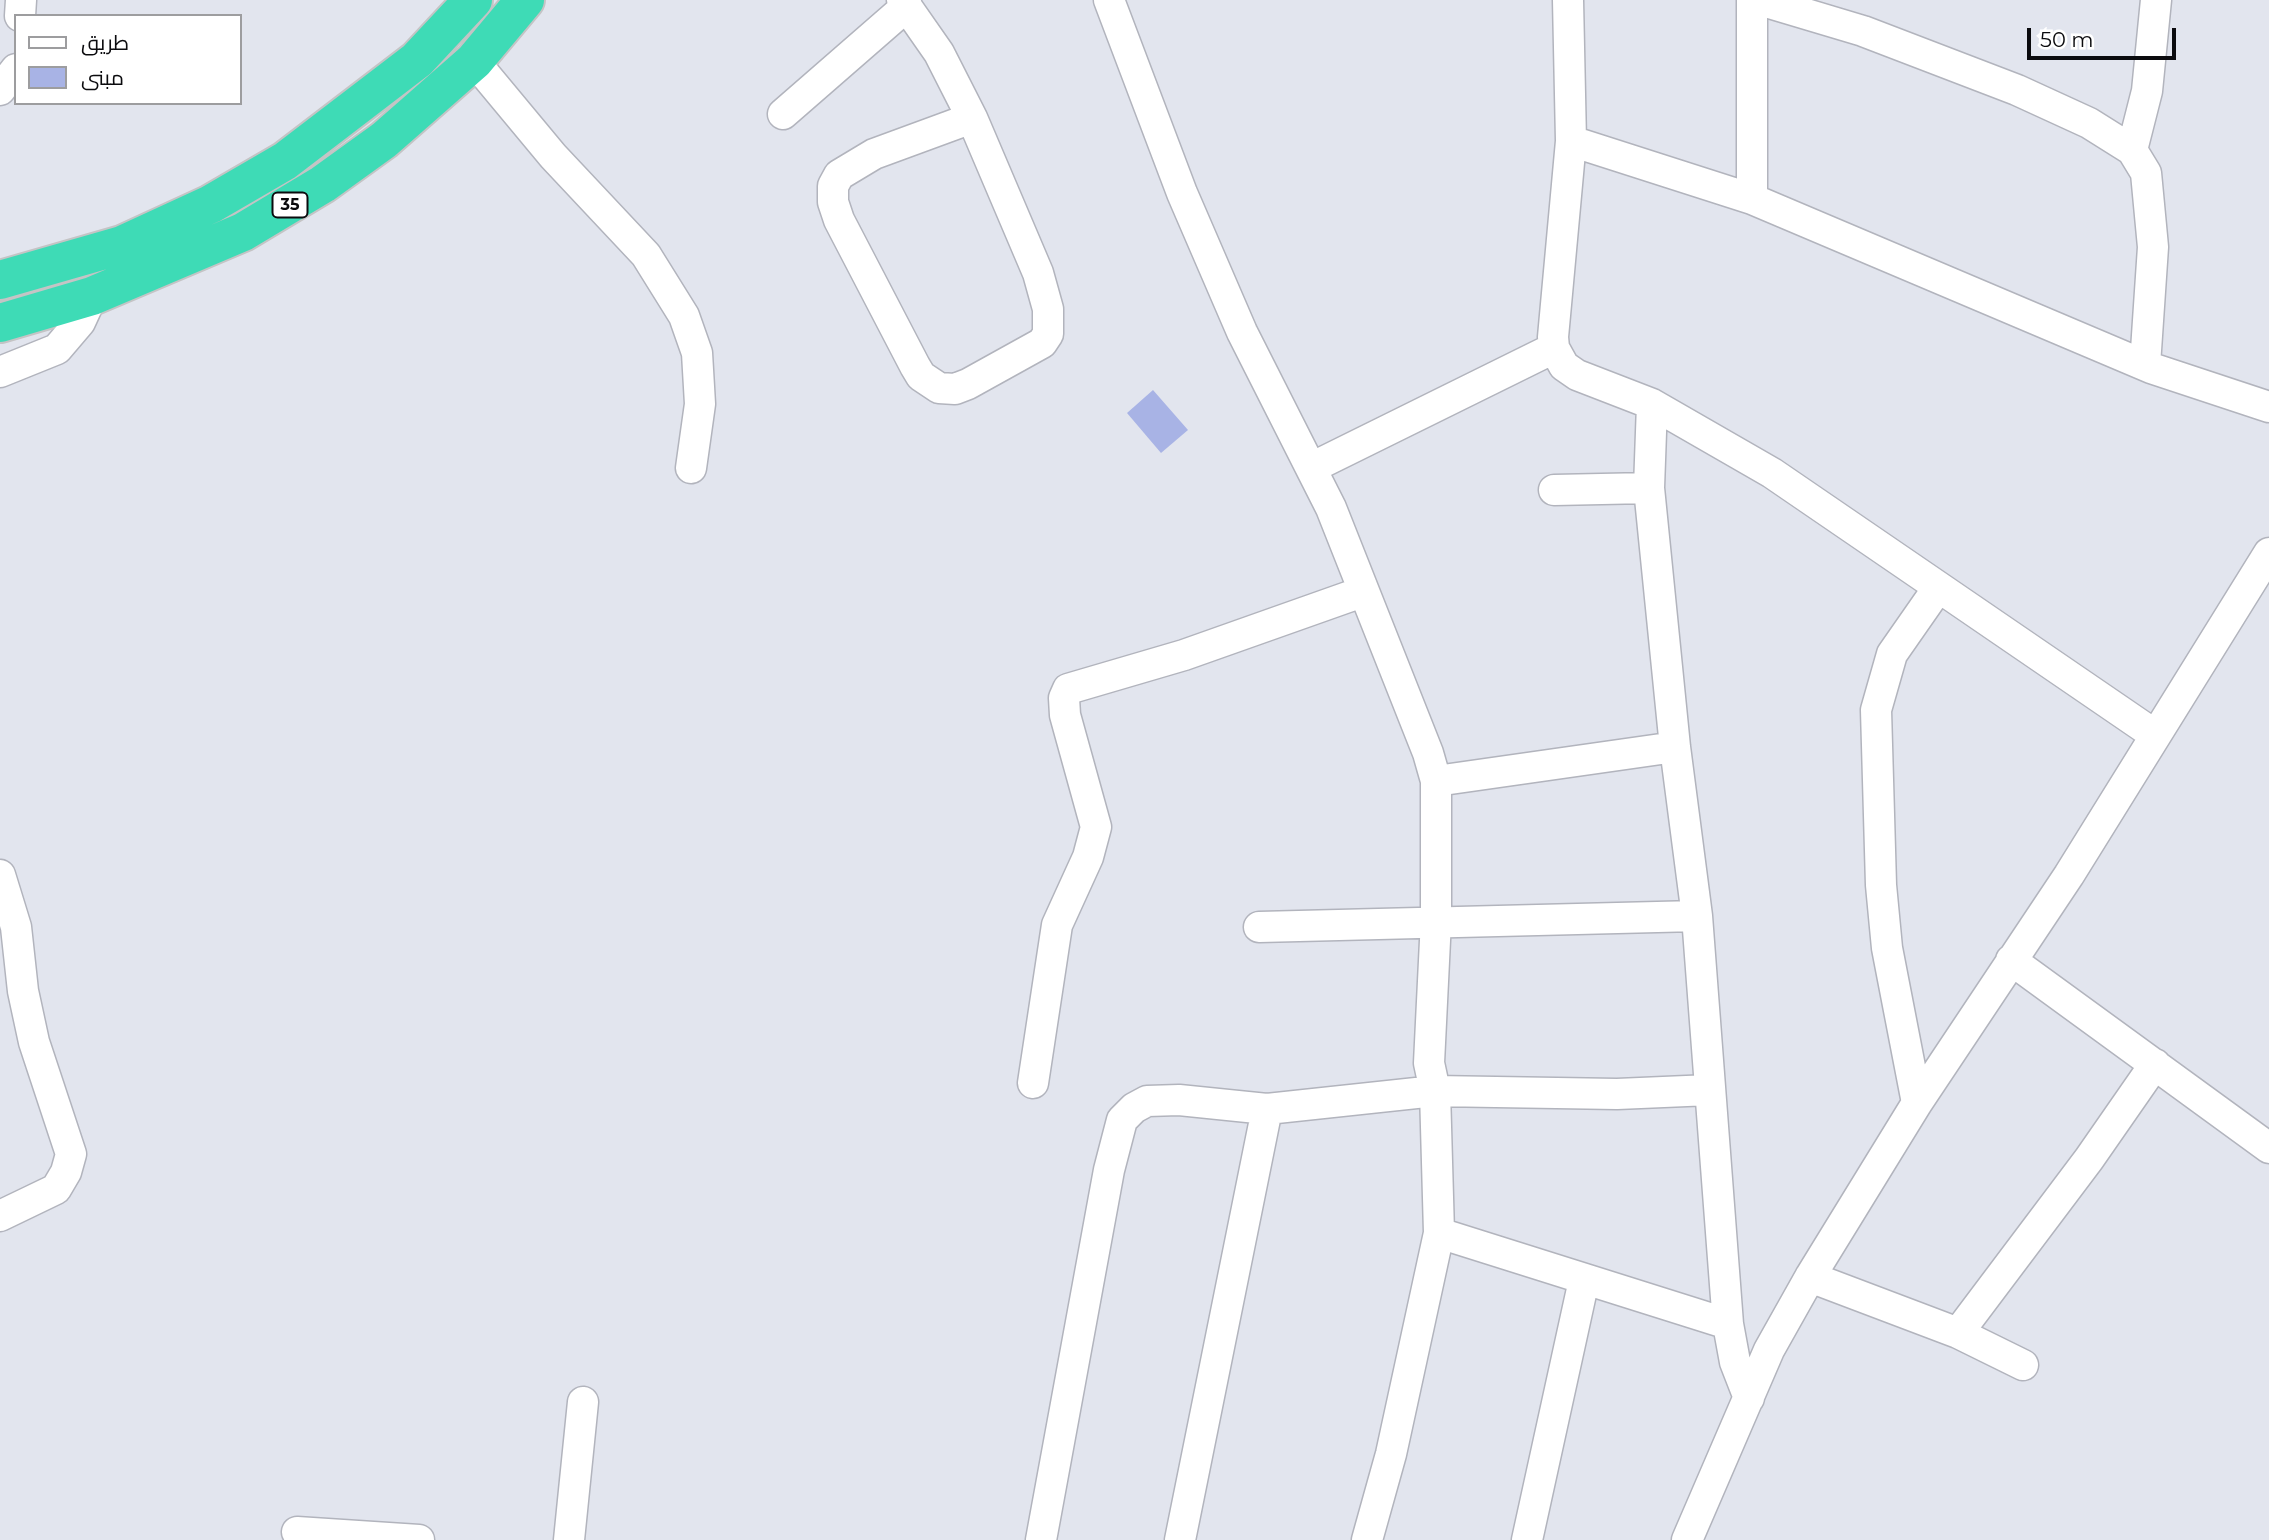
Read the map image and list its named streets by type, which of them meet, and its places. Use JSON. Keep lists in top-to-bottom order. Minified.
{"streets":{"highway":["35"]},"legend":["طريق","مبنى"],"scale_bar":"50 m"}
